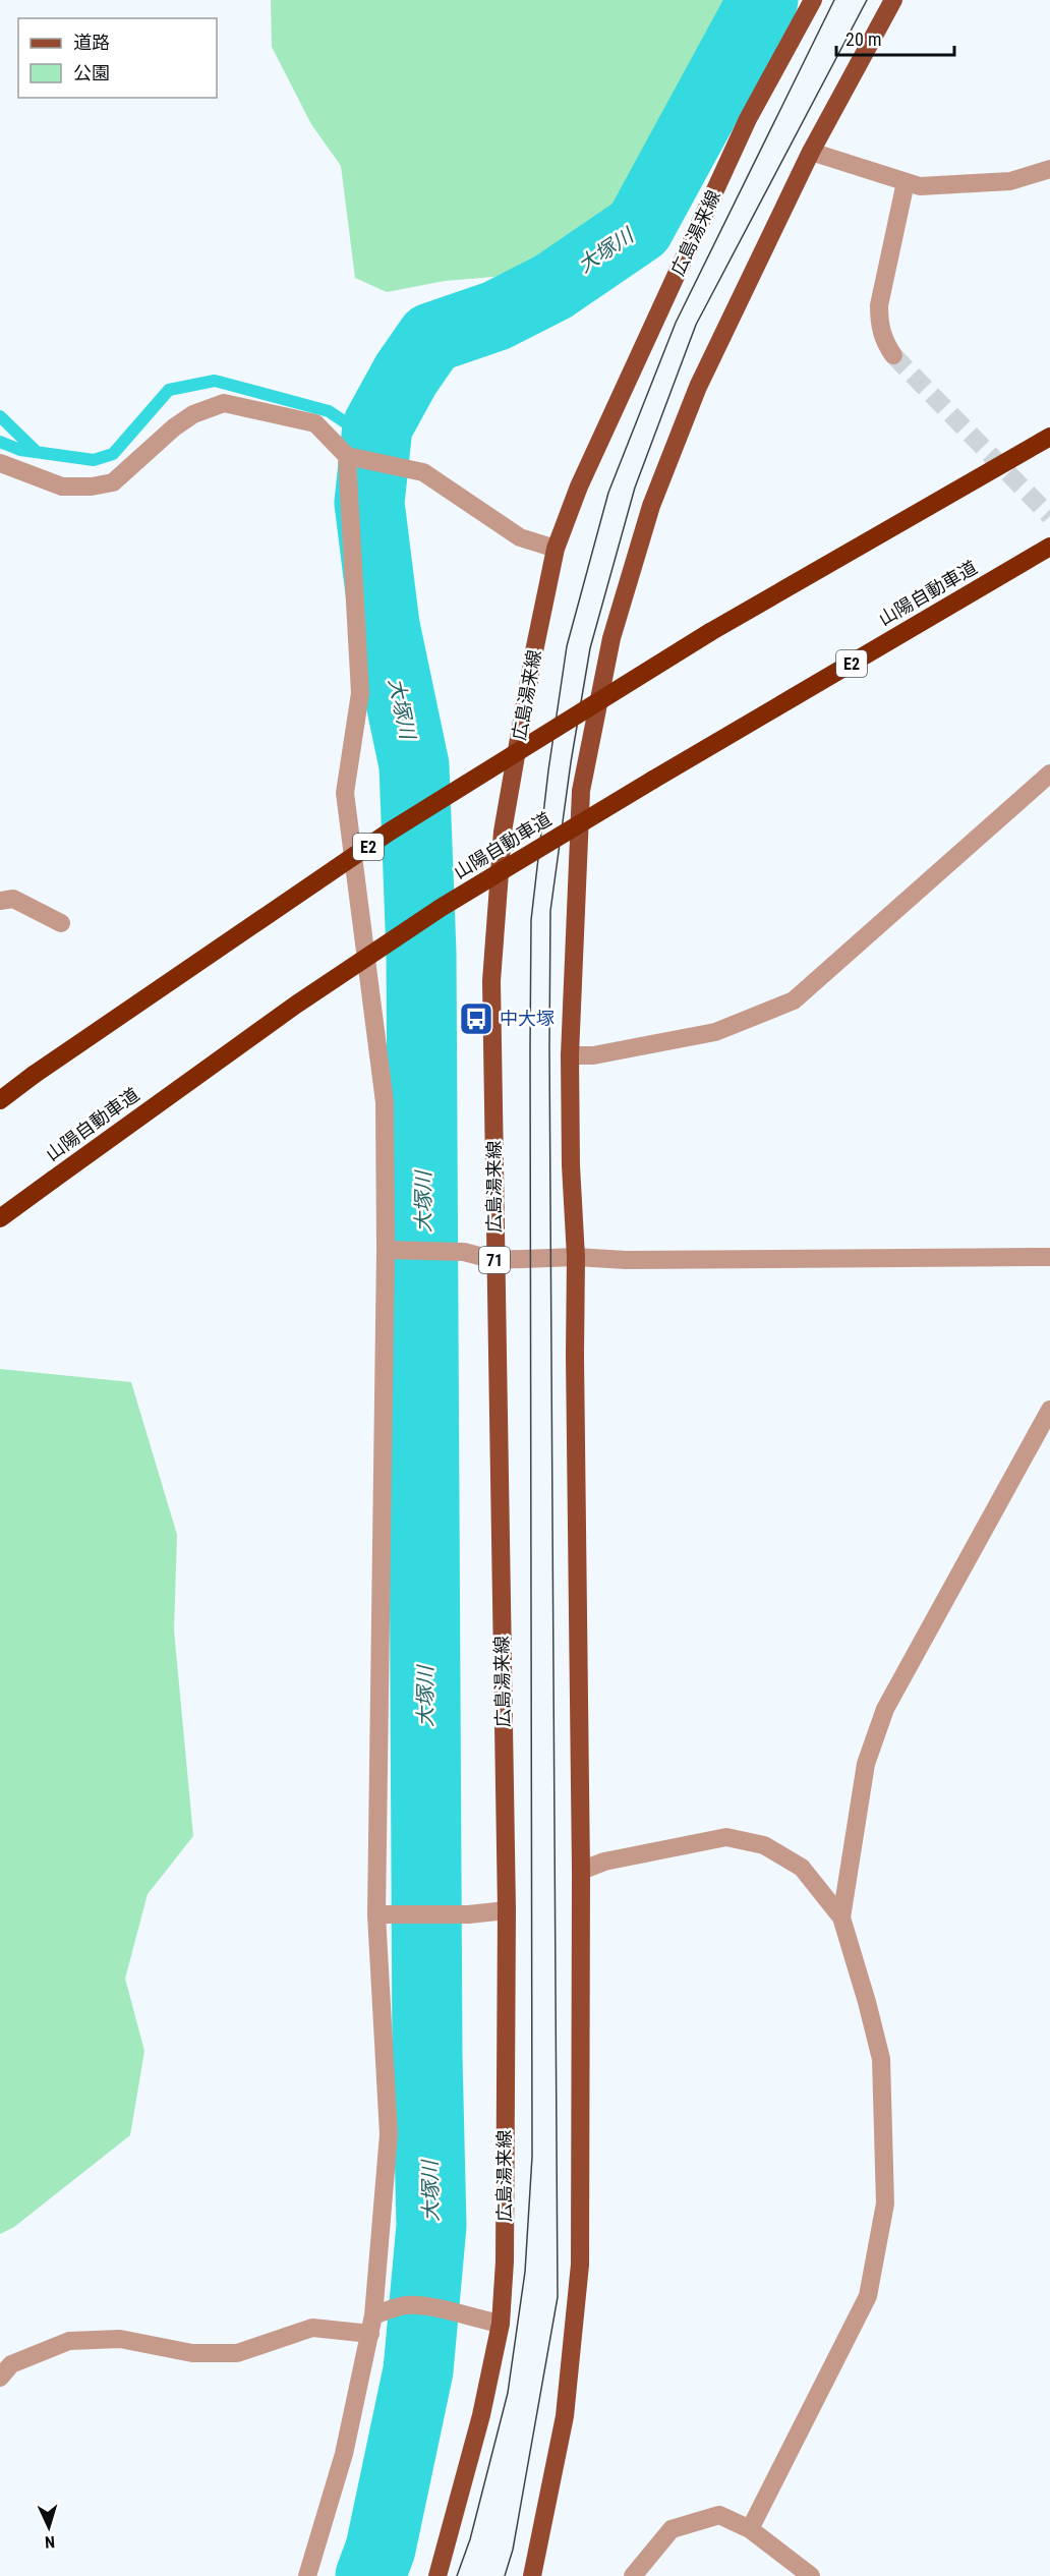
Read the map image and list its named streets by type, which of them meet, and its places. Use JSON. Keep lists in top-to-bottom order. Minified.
{"streets":{"highway":["山陽自動車道","E2"],"main road":["広島湯来線","71"]},"water":["大塚川"],"places":{"bus stop":["中大塚"]},"legend":["道路","公園"],"scale_bar":"20 m","north":"bottom"}
